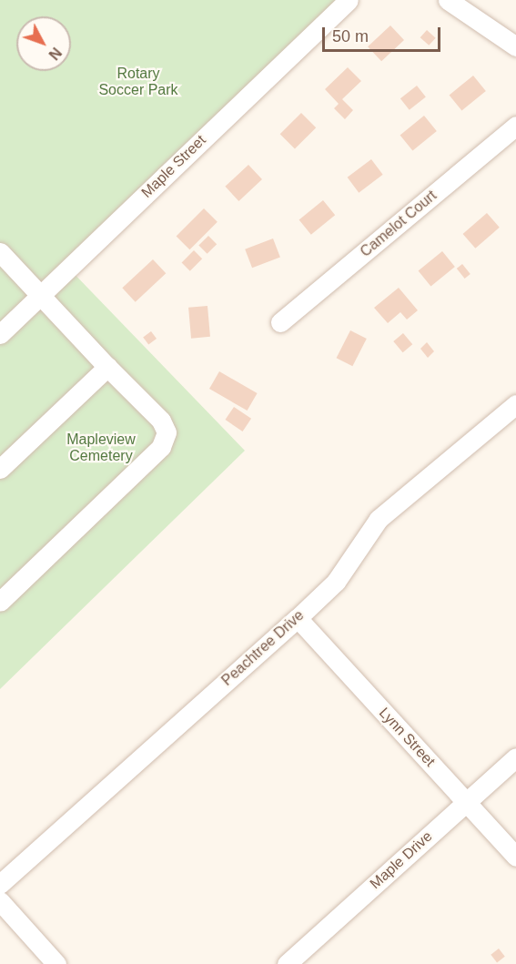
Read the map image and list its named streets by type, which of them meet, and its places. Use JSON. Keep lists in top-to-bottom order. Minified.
{"streets":{"street":["Maple Street","Camelot Court","Peachtree Drive","Lynn Street","Maple Drive"]},"crossings":[["Peachtree Drive","Lynn Street"],["Lynn Street","Maple Drive"]],"parks":["Rotary Soccer Park","Mapleview Cemetery"],"scale_bar":"50 m","north":"bottom right"}
